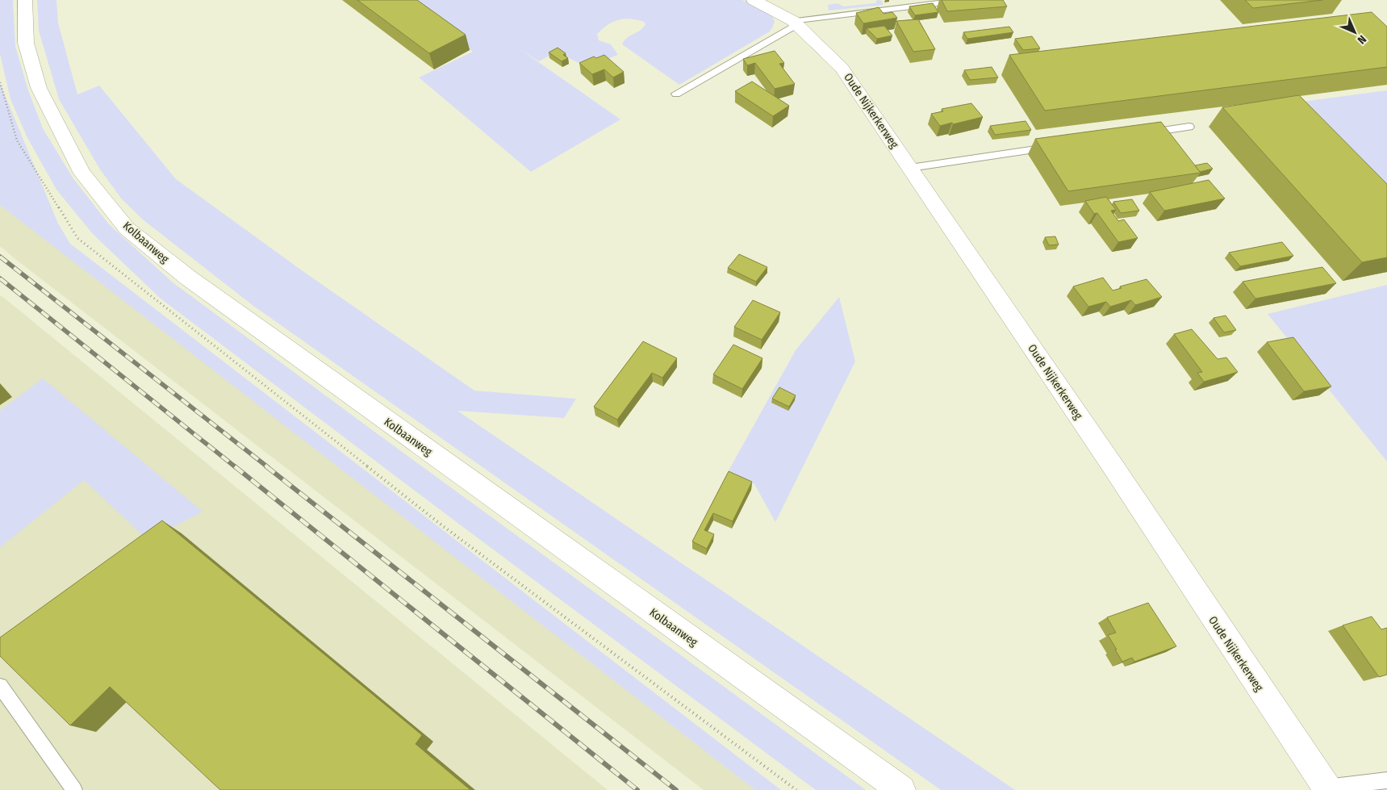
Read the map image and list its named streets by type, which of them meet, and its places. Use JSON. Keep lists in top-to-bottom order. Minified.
{"streets":{"street":["Oude Nijkerkerweg","Kolbaanweg"]},"north":"bottom right"}
